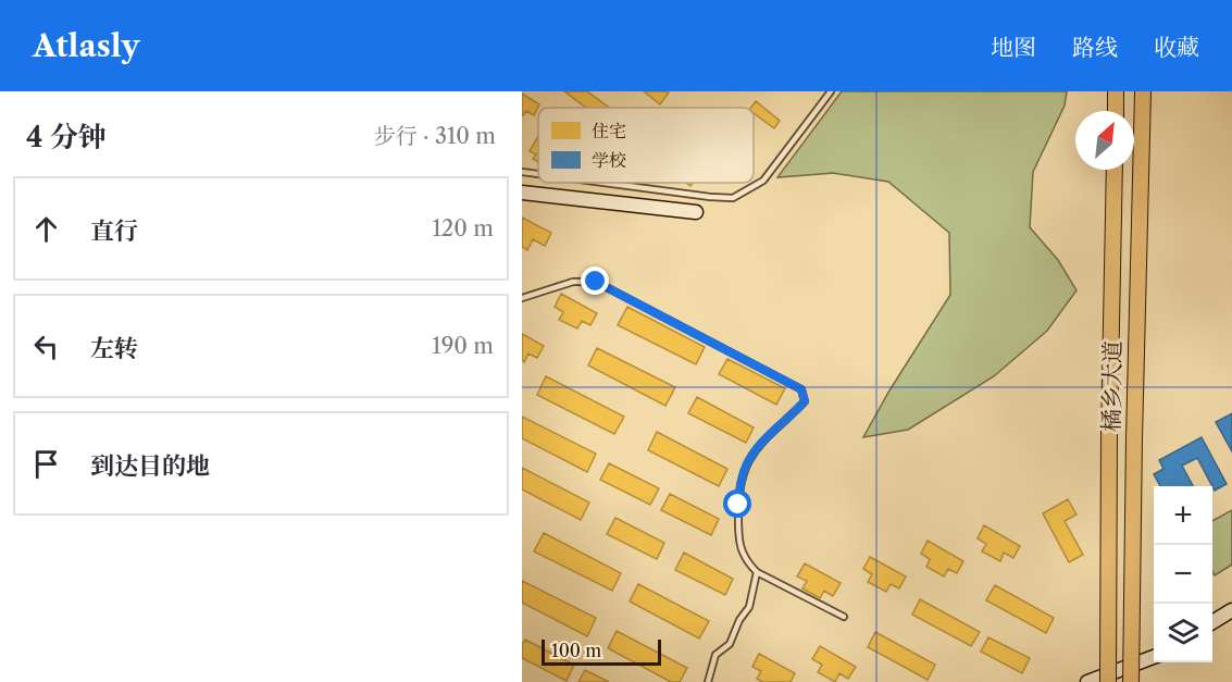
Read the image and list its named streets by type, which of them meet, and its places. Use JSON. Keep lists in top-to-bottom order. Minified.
{"streets":{"main road":["橘乡大道"]},"legend":["住宅","学校"],"scale_bar":"100 m","north":"top right","page":{"header":"Atlasly","nav":["地图","路线","收藏"],"heading":["4 分钟","步行 · 310 m"],"list":[["直行","120 m"],["左转","190 m"],"到达目的地"],"map_buttons":["+","−"],"scale":"100 m"}}
